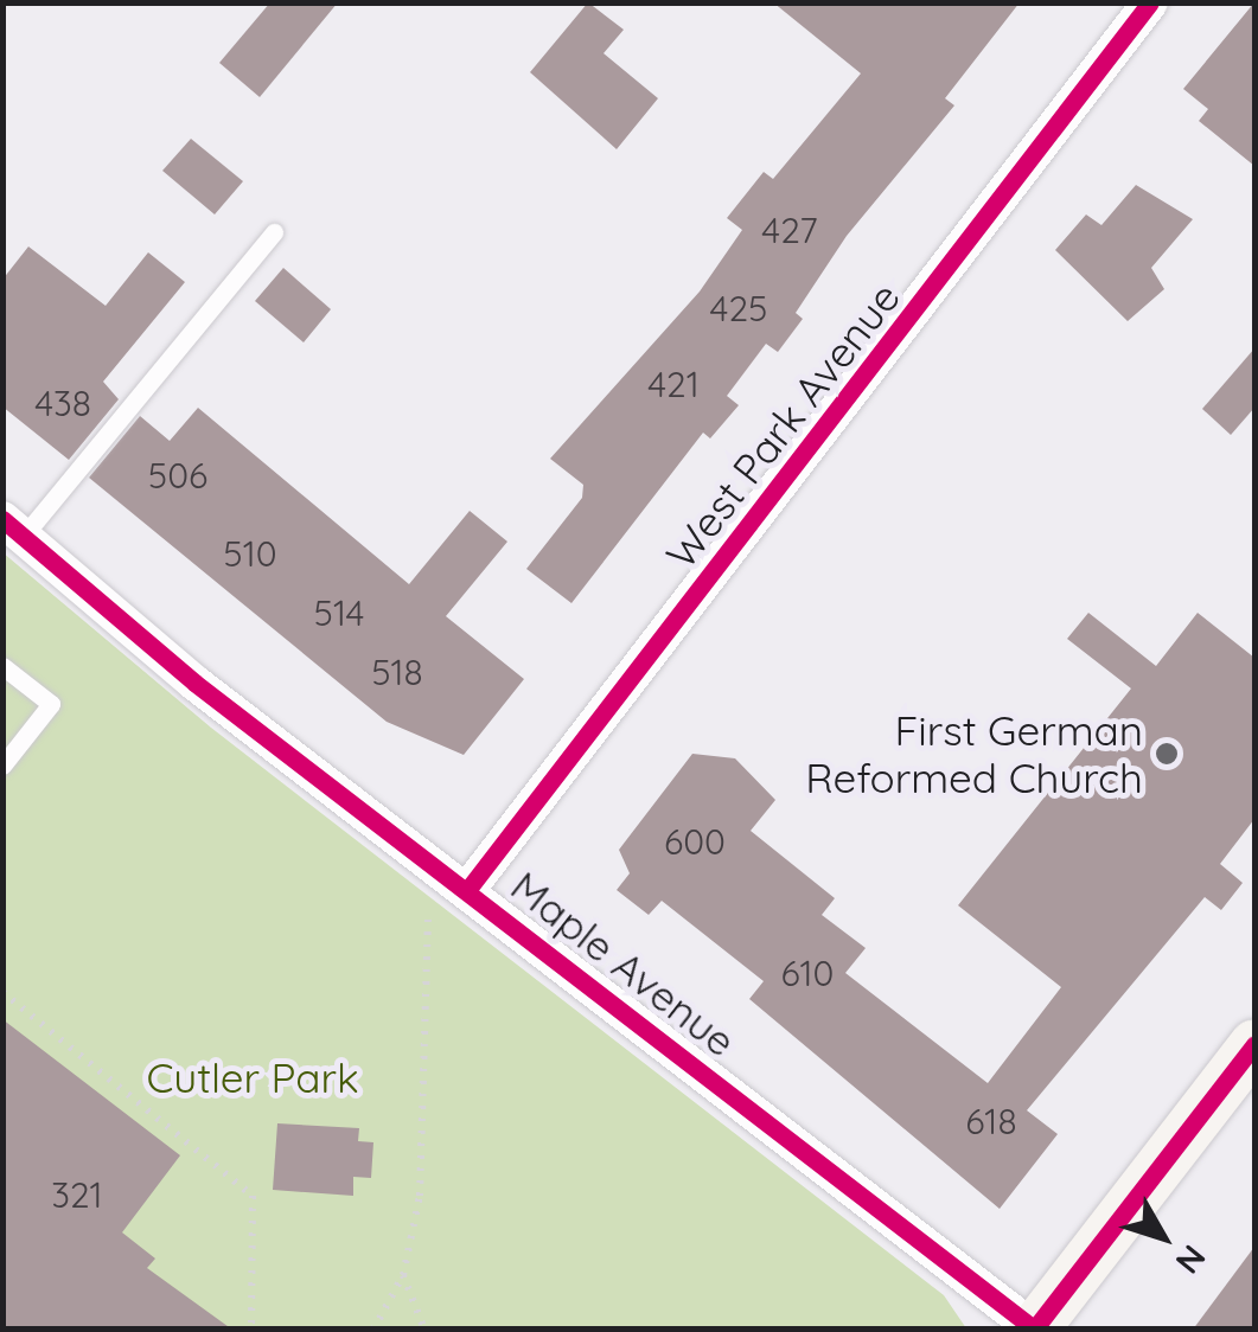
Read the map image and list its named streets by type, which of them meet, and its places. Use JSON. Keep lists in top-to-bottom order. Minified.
{"streets":{"street":["West Park Avenue","Maple Avenue"]},"crossings":[["West Park Avenue","Maple Avenue"]],"parks":["Cutler Park"],"places":["First German Reformed Church"],"house_numbers":["427","425","421","438","506","510","514","518","600","610","618","321"],"north":"bottom right"}
